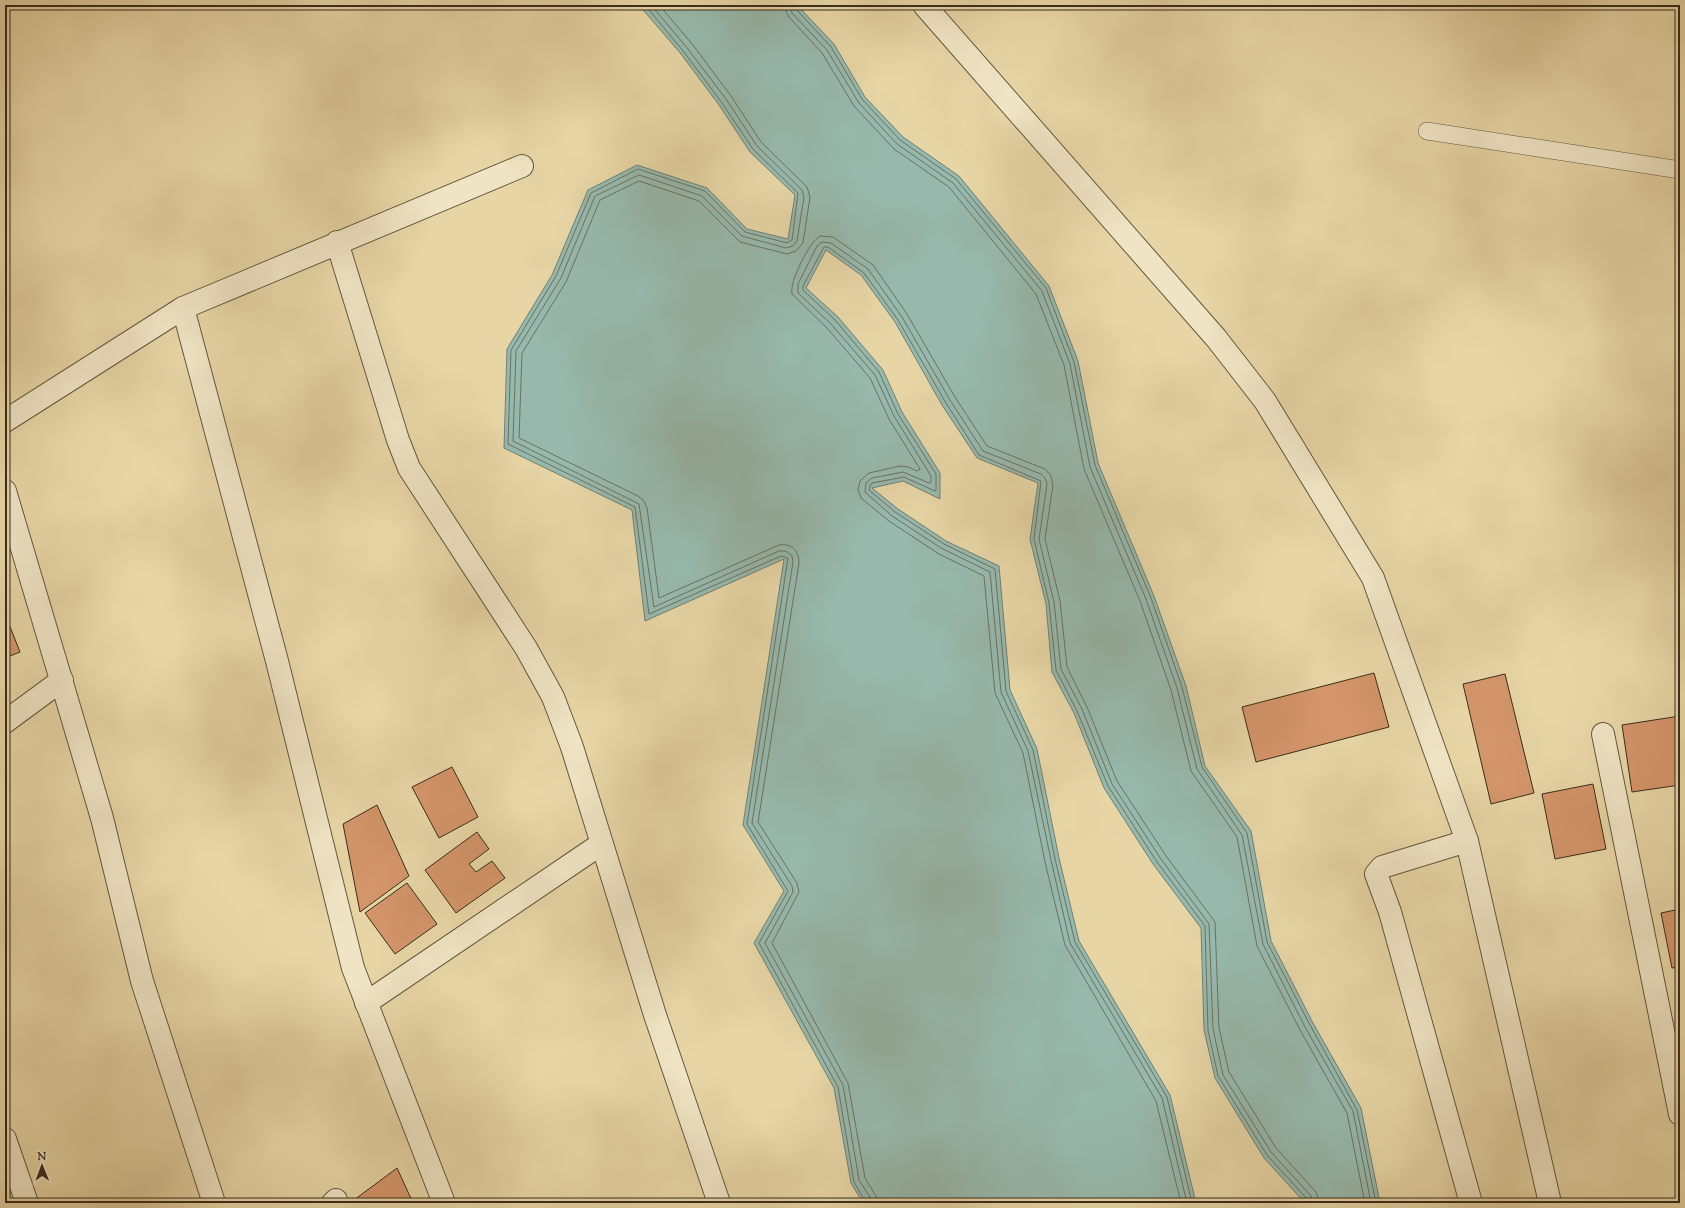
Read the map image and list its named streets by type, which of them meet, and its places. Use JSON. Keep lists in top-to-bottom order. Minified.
{"north":"top"}
